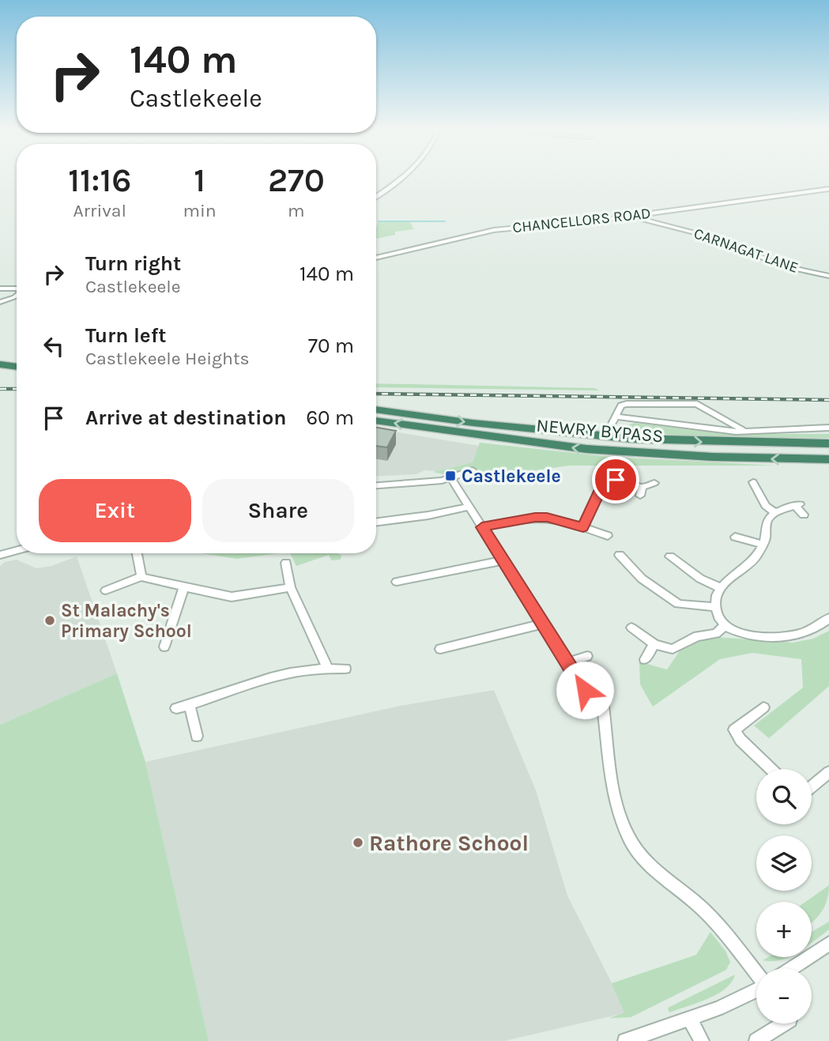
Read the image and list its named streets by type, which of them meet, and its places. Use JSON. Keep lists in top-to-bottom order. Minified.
{"streets":{"highway":["NEWRY BYPASS"],"street":["CHANCELLORS ROAD","CARNAGAT LANE"]},"crossings":[["CHANCELLORS ROAD","CARNAGAT LANE"]],"places":{"transit":["Castlekeele"],"other":["St Malachy's Primary School","Rathore School"]},"page":{"turn":["140 m","Castlekeele"],"eta":["11:16","Arrival","1","min","270","m"],"list":[{"name":"Turn right","note":"Castlekeele","value":"140 m"},{"name":"Turn left","note":"Castlekeele Heights","value":"70 m"},{"name":"Arrive at destination","value":"60 m"}],"buttons":["Exit","Share"],"map_buttons":["+","−"]}}
